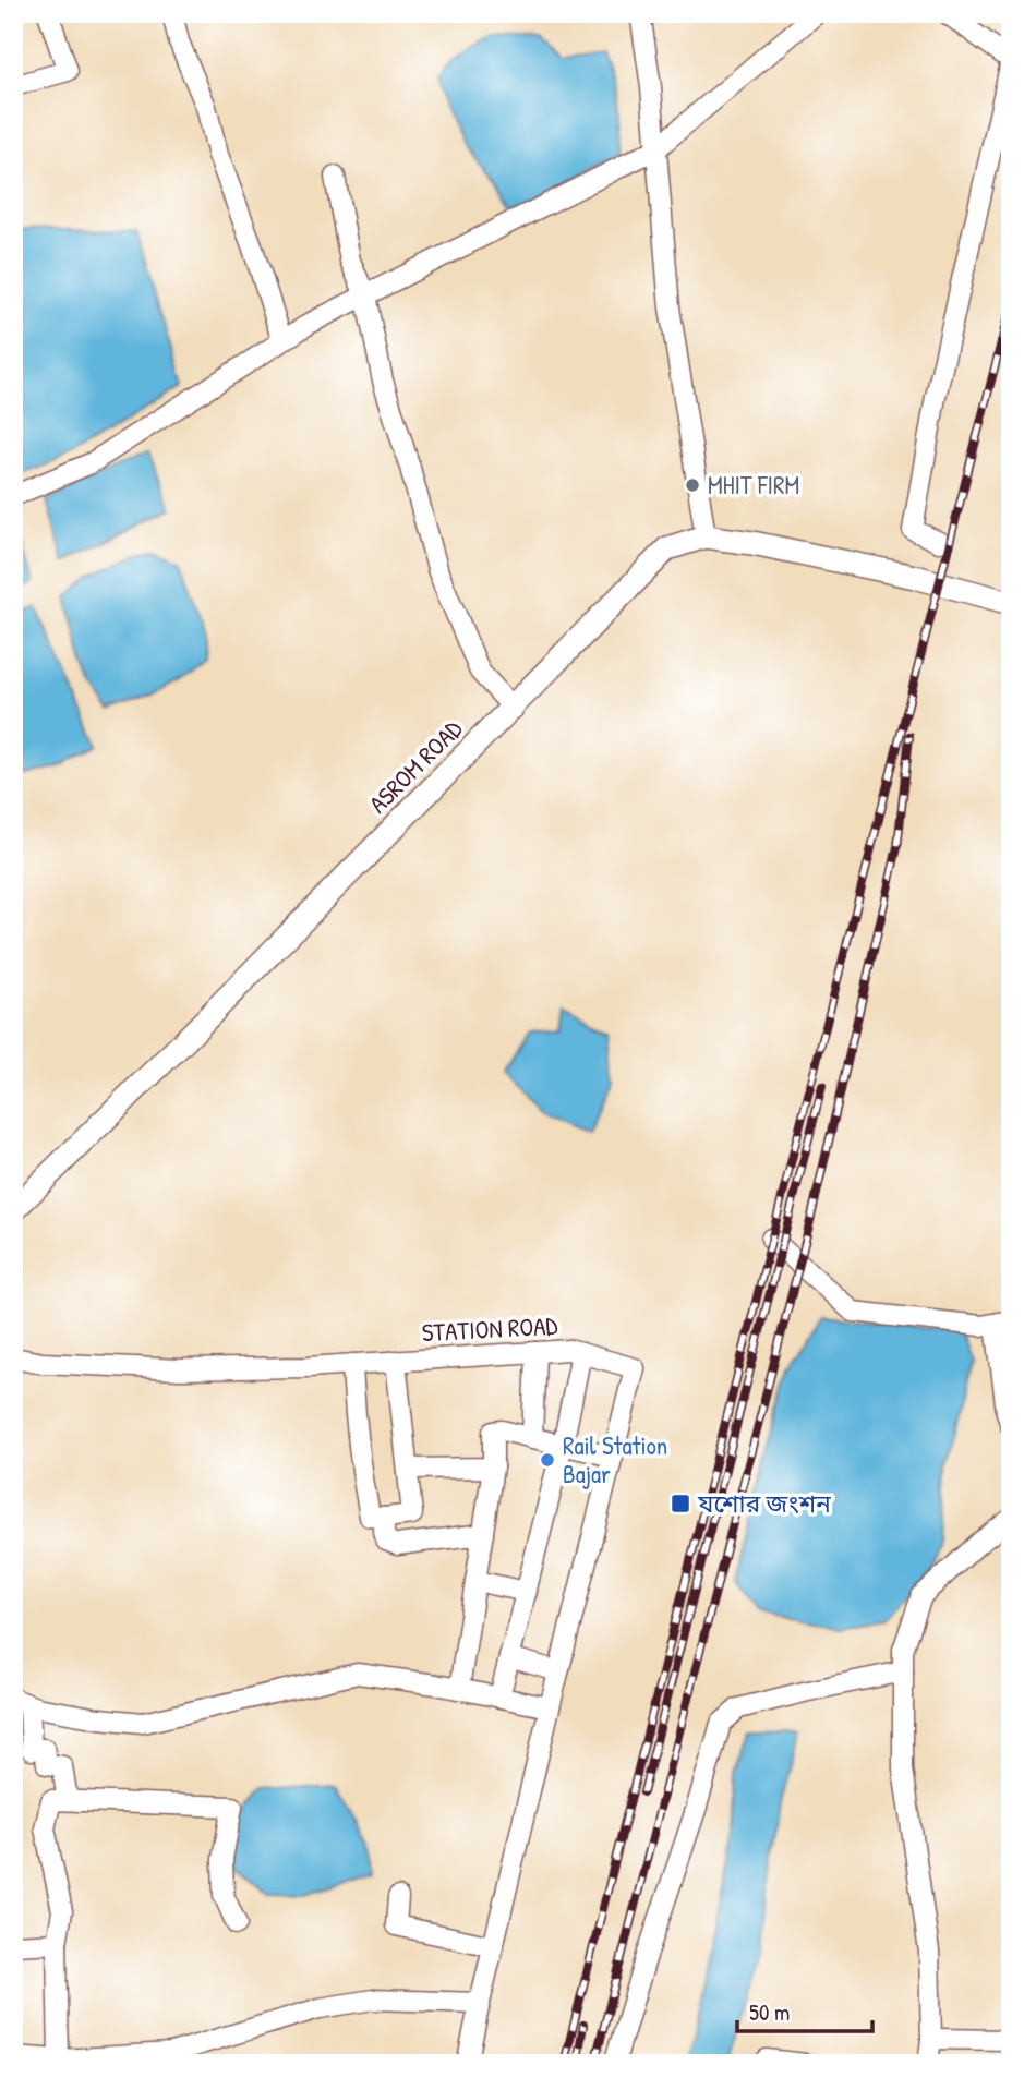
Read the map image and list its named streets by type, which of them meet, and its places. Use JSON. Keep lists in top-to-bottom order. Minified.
{"streets":{"street":["ASROM ROAD","STATION ROAD"]},"places":{"other":["MHIT FIRM","Rail Station Bajar"],"transit":["যশোর জংশন"]},"scale_bar":"50 m"}
